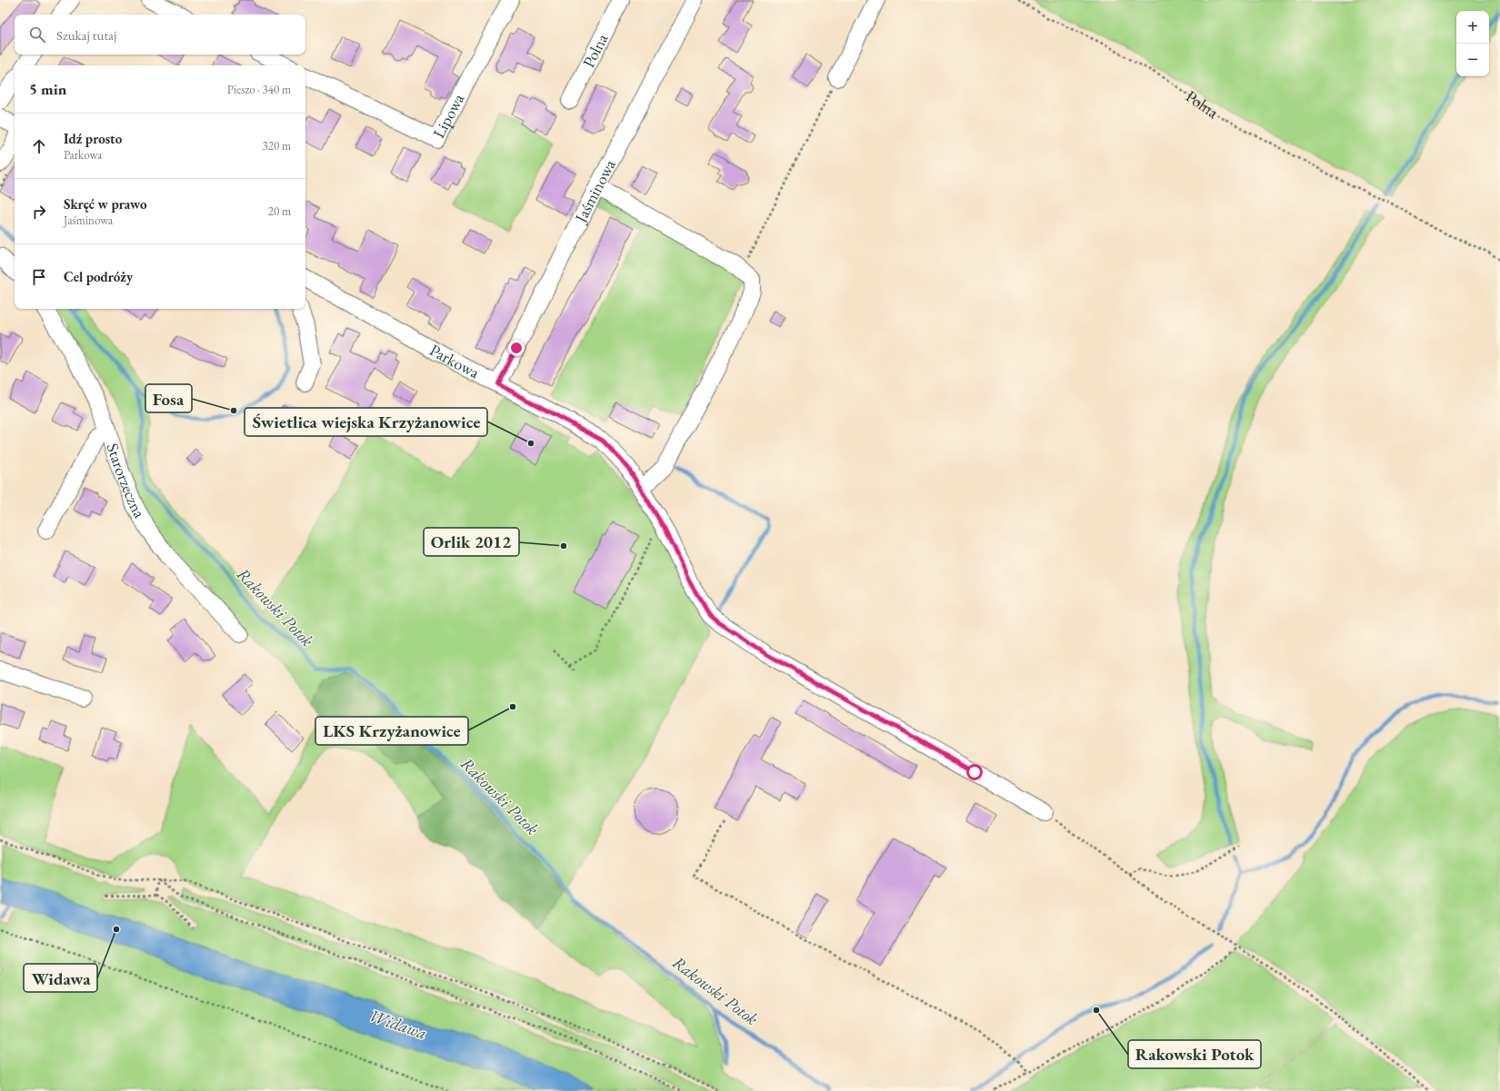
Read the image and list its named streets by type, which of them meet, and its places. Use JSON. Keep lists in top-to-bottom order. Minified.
{"streets":{"street":["Polna","Lipowa","Jaśminowa","Parkowa","Starorzeczna"]},"crossings":[["Jaśminowa","Parkowa"]],"water":["Rakowski Potok","Widawa"],"places":["Fosa","Świetlica wiejska Krzyżanowice","Orlik 2012","LKS Krzyżanowice","Widawa","Rakowski Potok"],"page":{"map_buttons":["+","−"],"search":"Szukaj tutaj","heading":["5 min","Pieszo · 340 m"],"list":[["Idź prosto","Parkowa","320 m"],["Skręć w prawo","Jaśminowa","20 m"],"Cel podróży"]}}
